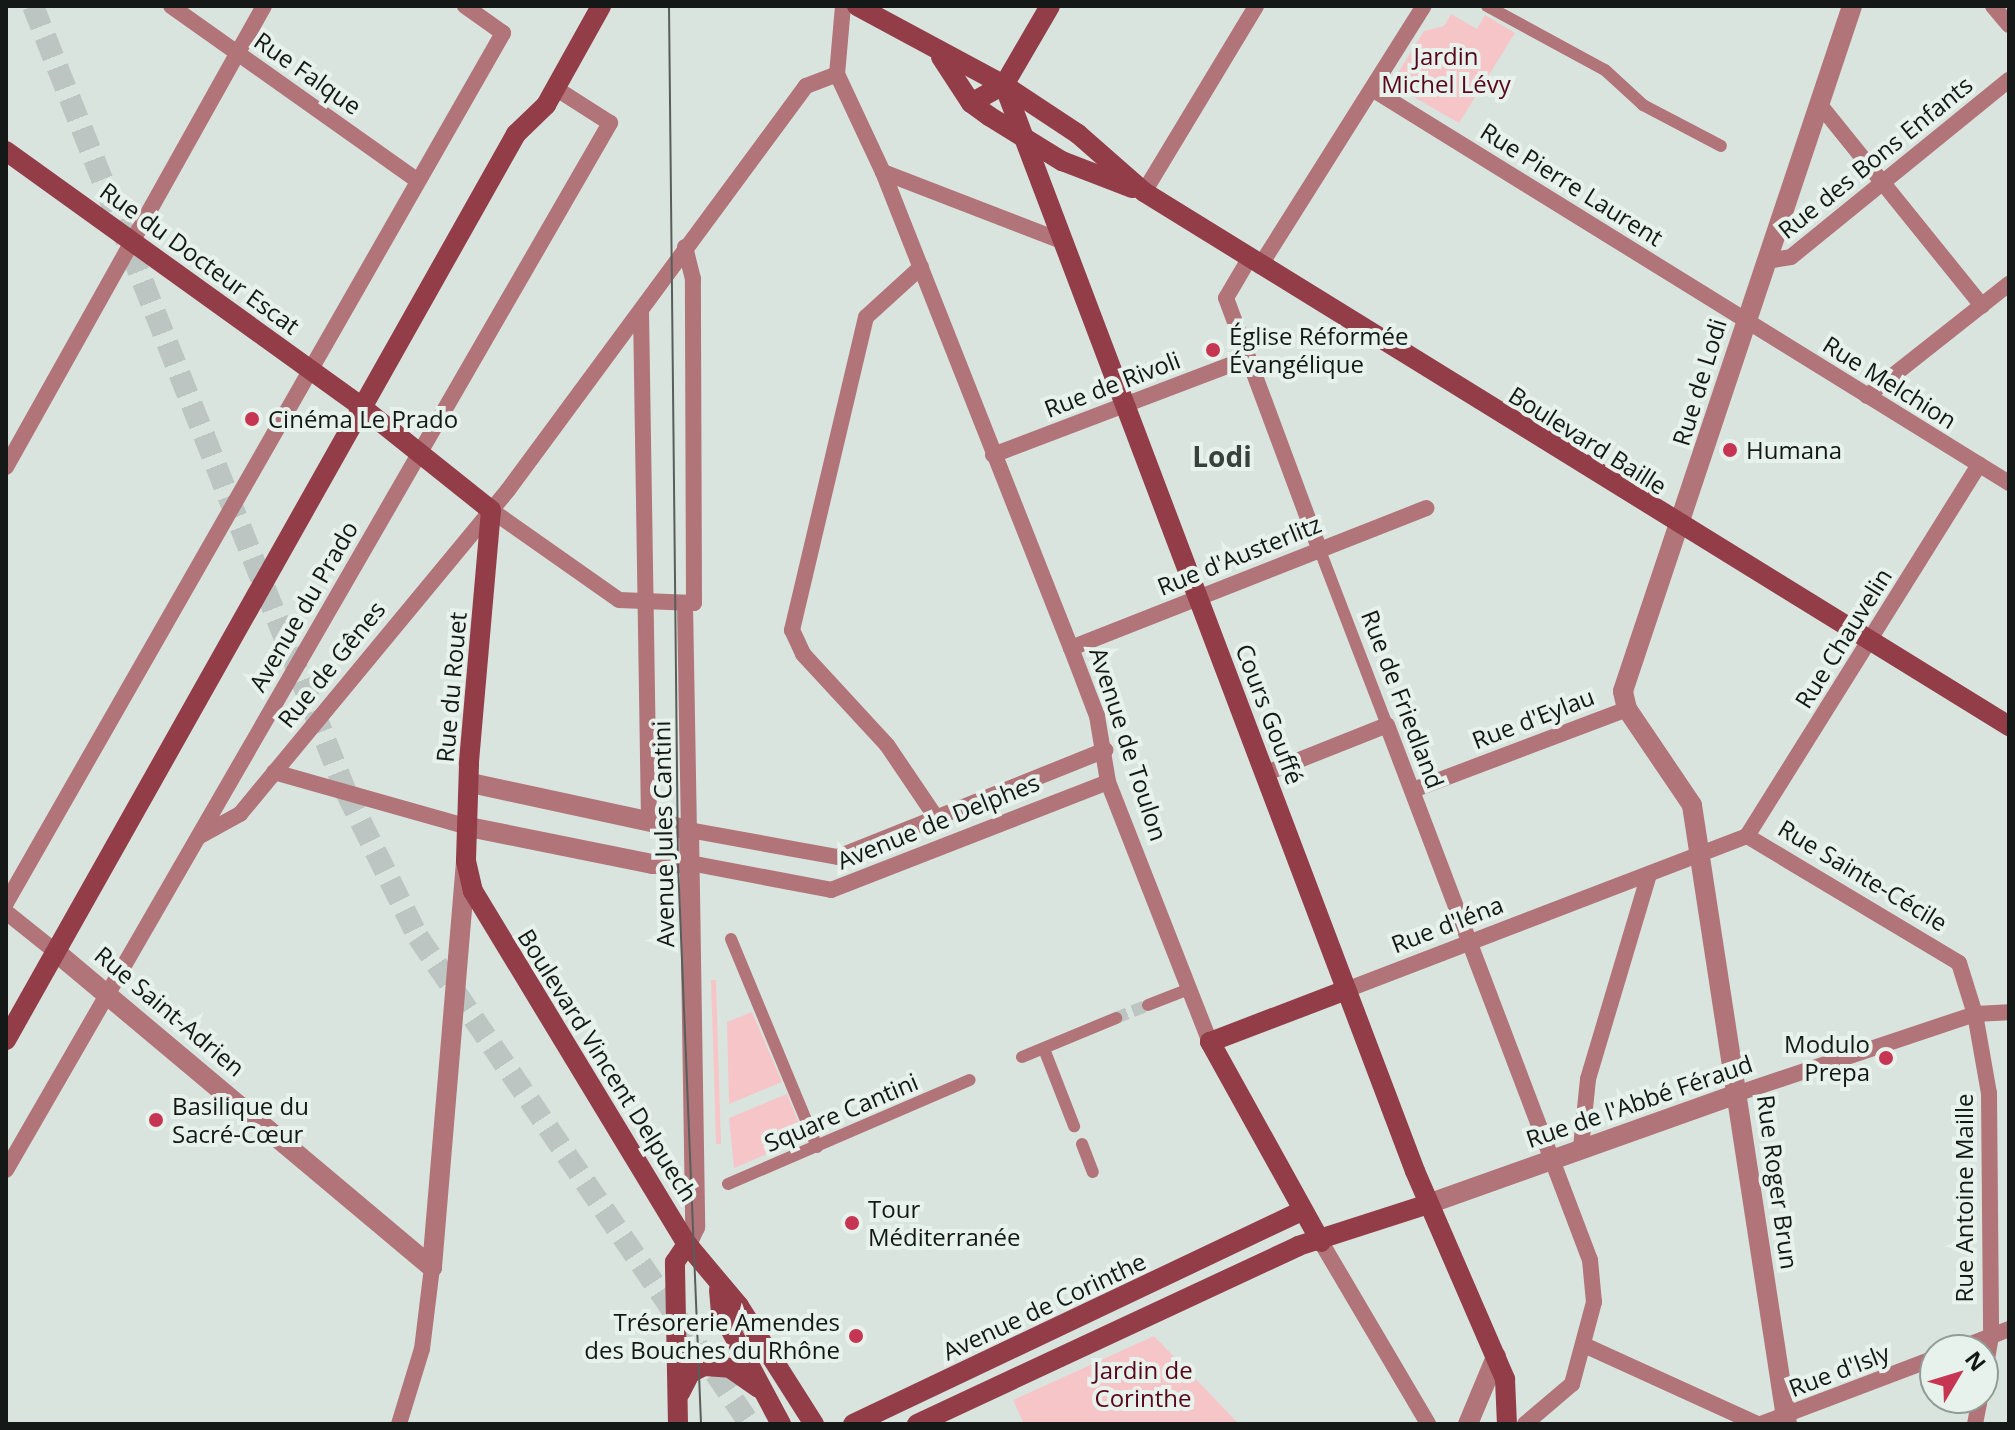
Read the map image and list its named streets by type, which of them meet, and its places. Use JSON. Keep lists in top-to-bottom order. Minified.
{"streets":{"main road":["Rue du Docteur Escat","Boulevard Baille","Avenue du Prado","Rue du Rouet","Cours Gouffé","Avenue de Toulon","Avenue Jules Cantini","Rue d'Iéna","Boulevard Vincent Delpuech","Rue de l'Abbé Féraud","Avenue de Corinthe"],"street":["Rue Falque","Rue des Bons Enfants","Rue Pierre Laurent","Rue de Lodi","Rue Melchion","Rue de Rivoli","Rue d'Austerlitz","Rue Chauvelin","Rue de Gênes","Rue de Friedland","Rue d'Eylau","Avenue de Delphes","Rue Sainte-Cécile","Rue Saint-Adrien","Square Cantini","Rue Roger Brun","Rue Antoine Maille","Rue d'Isly"]},"crossings":[["Rue des Bons Enfants","Rue de Lodi"],["Rue Pierre Laurent","Rue de Lodi"],["Rue Pierre Laurent","Rue Melchion"],["Rue du Docteur Escat","Avenue du Prado"],["Rue du Docteur Escat","Rue de Gênes"],["Rue du Docteur Escat","Rue du Rouet"],["Rue de Lodi","Rue Melchion"],["Rue de Lodi","Boulevard Baille"],["Rue de Lodi","Rue d'Eylau"],["Rue Melchion","Rue Chauvelin"],["Rue de Rivoli","Rue de Friedland"],["Rue de Rivoli","Cours Gouffé"],["Rue de Rivoli","Avenue de Toulon"],["Boulevard Baille","Rue Chauvelin"],["Boulevard Baille","Rue de Friedland"],["Boulevard Baille","Cours Gouffé"],["Rue d'Austerlitz","Rue de Friedland"],["Rue d'Austerlitz","Cours Gouffé"],["Rue d'Austerlitz","Avenue de Toulon"],["Avenue du Prado","Rue de Gênes"],["Avenue du Prado","Rue Saint-Adrien"],["Rue Chauvelin","Rue Sainte-Cécile"],["Rue de Gênes","Rue du Rouet"],["Rue du Rouet","Rue Saint-Adrien"],["Rue du Rouet","Boulevard Vincent Delpuech"],["Rue de Friedland","Rue d'Eylau"],["Rue de Friedland","Rue d'Iéna"],["Rue de Friedland","Rue de l'Abbé Féraud"],["Cours Gouffé","Rue d'Iéna"],["Cours Gouffé","Rue de l'Abbé Féraud"],["Avenue de Toulon","Avenue de Delphes"],["Avenue de Toulon","Rue d'Iéna"],["Avenue de Toulon","Rue de l'Abbé Féraud"],["Avenue de Toulon","Avenue de Corinthe"],["Avenue de Delphes","Avenue Jules Cantini"],["Avenue Jules Cantini","Boulevard Vincent Delpuech"],["Rue Sainte-Cécile","Rue d'Iéna"],["Rue Sainte-Cécile","Rue de l'Abbé Féraud"],["Rue Sainte-Cécile","Rue Roger Brun"],["Rue Sainte-Cécile","Rue Antoine Maille"],["Rue d'Iéna","Rue Roger Brun"],["Rue de l'Abbé Féraud","Rue Roger Brun"],["Rue de l'Abbé Féraud","Rue Antoine Maille"],["Rue Roger Brun","Rue d'Isly"]],"districts":["Lodi"],"parks":["Jardin Michel Lévy","Jardin de Corinthe"],"places":["Église Réformée Évangélique","Cinéma Le Prado","Humana","Modulo Prepa","Basilique du Sacré-Cœur","Tour Méditerranée","Trésorerie Amendes des Bouches du Rhône"],"north":"top right"}
